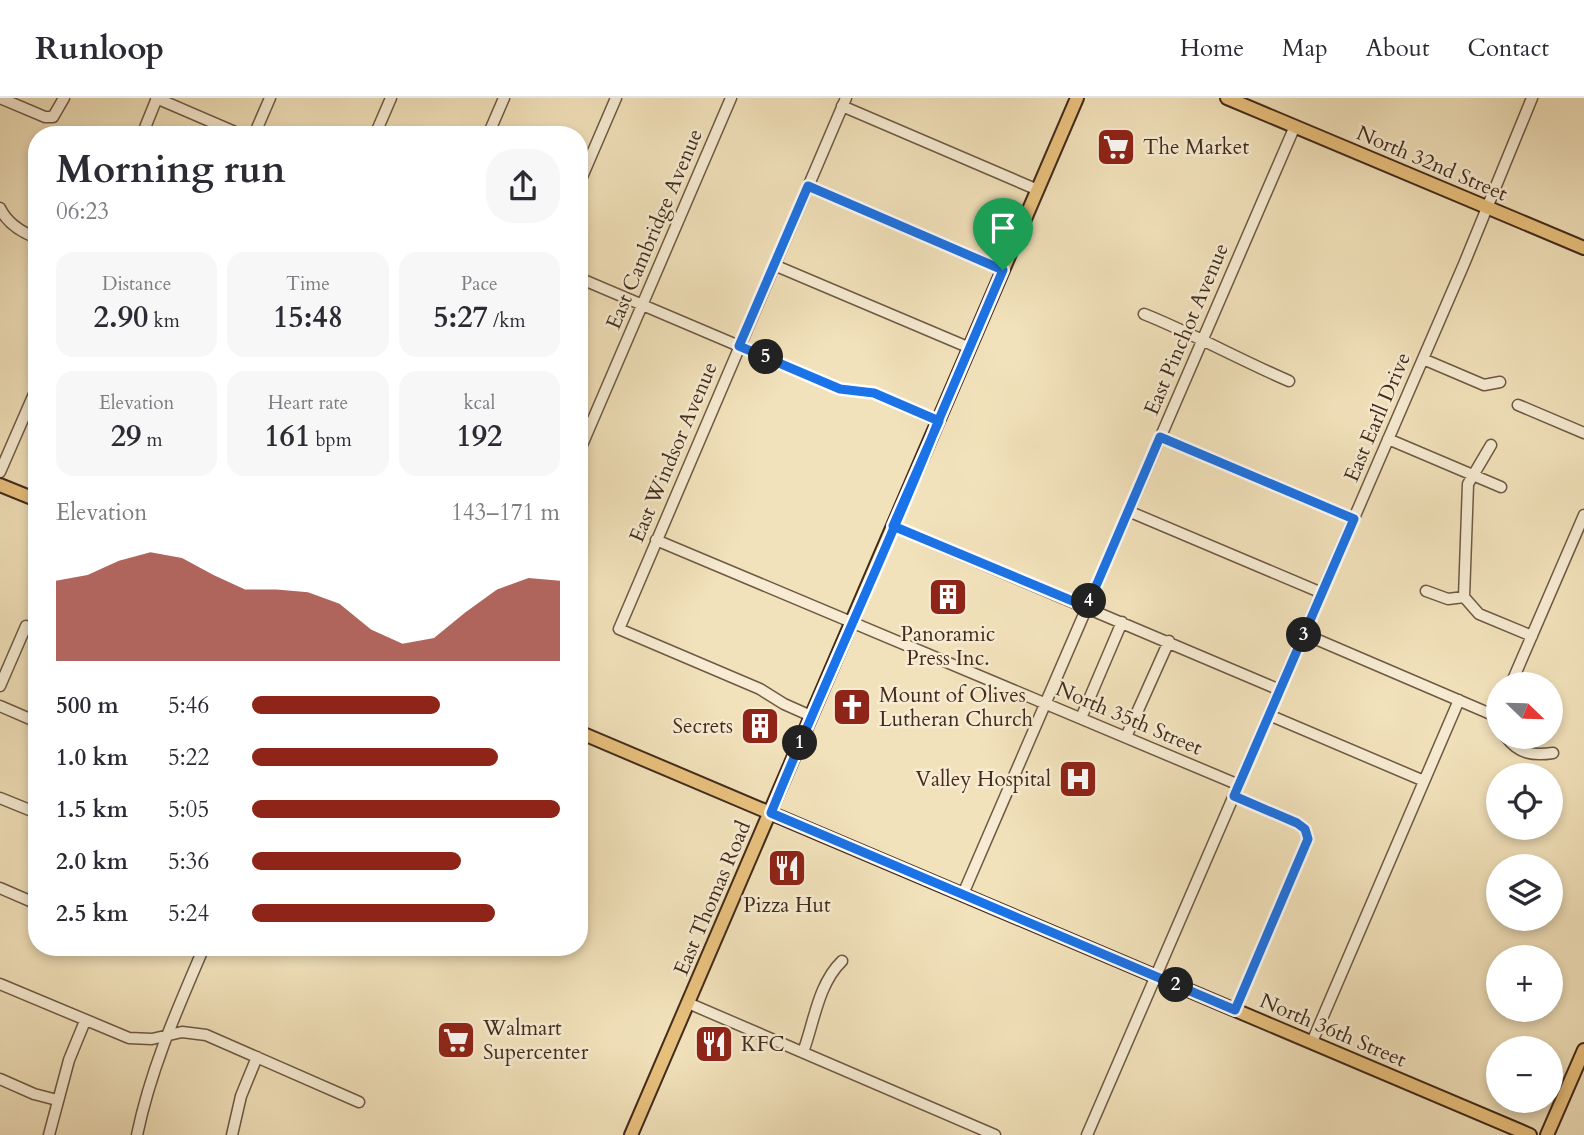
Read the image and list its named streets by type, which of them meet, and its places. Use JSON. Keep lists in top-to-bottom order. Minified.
{"streets":{"main road":["North 32nd Street","East Thomas Road","North 36th Street"],"street":["East Cambridge Avenue","East Pinchot Avenue","East Earll Drive","East Windsor Avenue","North 35th Street"]},"crossings":[["North 32nd Street","East Pinchot Avenue"],["North 32nd Street","East Earll Drive"],["East Pinchot Avenue","North 35th Street"],["East Pinchot Avenue","North 36th Street"],["East Earll Drive","North 35th Street"],["East Earll Drive","North 36th Street"],["East Windsor Avenue","North 35th Street"],["East Windsor Avenue","East Thomas Road"],["North 35th Street","East Thomas Road"],["East Thomas Road","North 36th Street"]],"places":{"supermarket":["The Market","Walmart Supercenter"],"building":["Panoramic Press Inc.","Secrets"],"church":["Mount of Olives Lutheran Church"],"hospital":["Valley Hospital"],"restaurant":["Pizza Hut","KFC"]},"north":"bottom right","page":{"header":"Runloop","nav":["Home","Map","About","Contact"],"heading":["Morning run","06:23"],"stats":[["Distance","2.90 km"],["Time","15:48"],["Pace","5:27 /km"],["Elevation","29 m"],["Heart rate","161 bpm"],["kcal","192"]],"pins":["5","4","3","1","2"],"chart":["Elevation","143–171 m"],"map_buttons":["+","−"],"list":[{"name":"500 m","note":"5:46"},{"name":"1.0 km","note":"5:22"},{"name":"1.5 km","note":"5:05"},{"name":"2.0 km","note":"5:36"},{"name":"2.5 km","note":"5:24"}]}}
